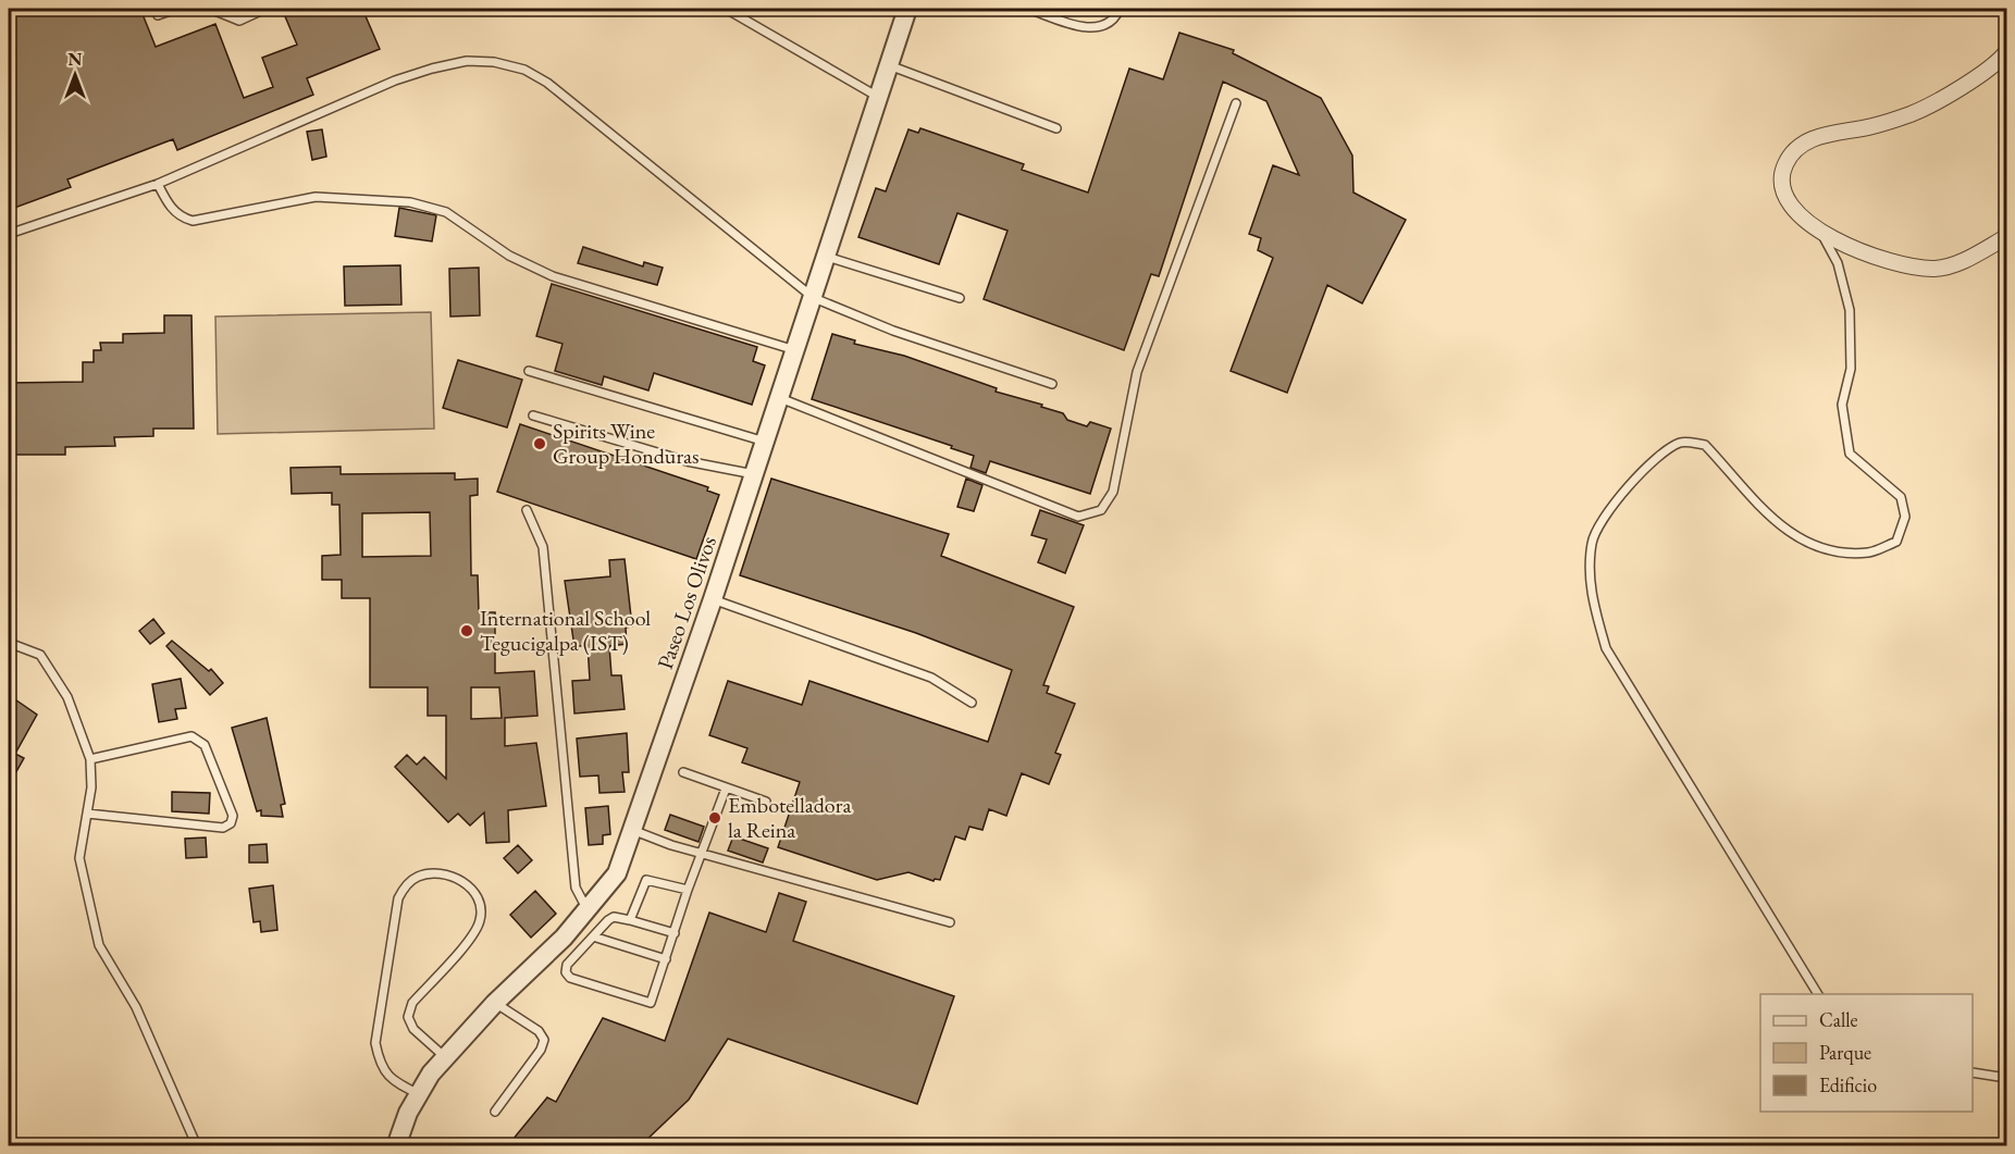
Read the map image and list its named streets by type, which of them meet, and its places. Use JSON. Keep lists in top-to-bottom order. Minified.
{"streets":{"street":["Paseo Los Olivos"]},"places":["Spirits Wine Group Honduras","International School Tegucigalpa (IST)","Embotelladora la Reina"],"legend":["Calle","Parque","Edificio"],"north":"top"}
